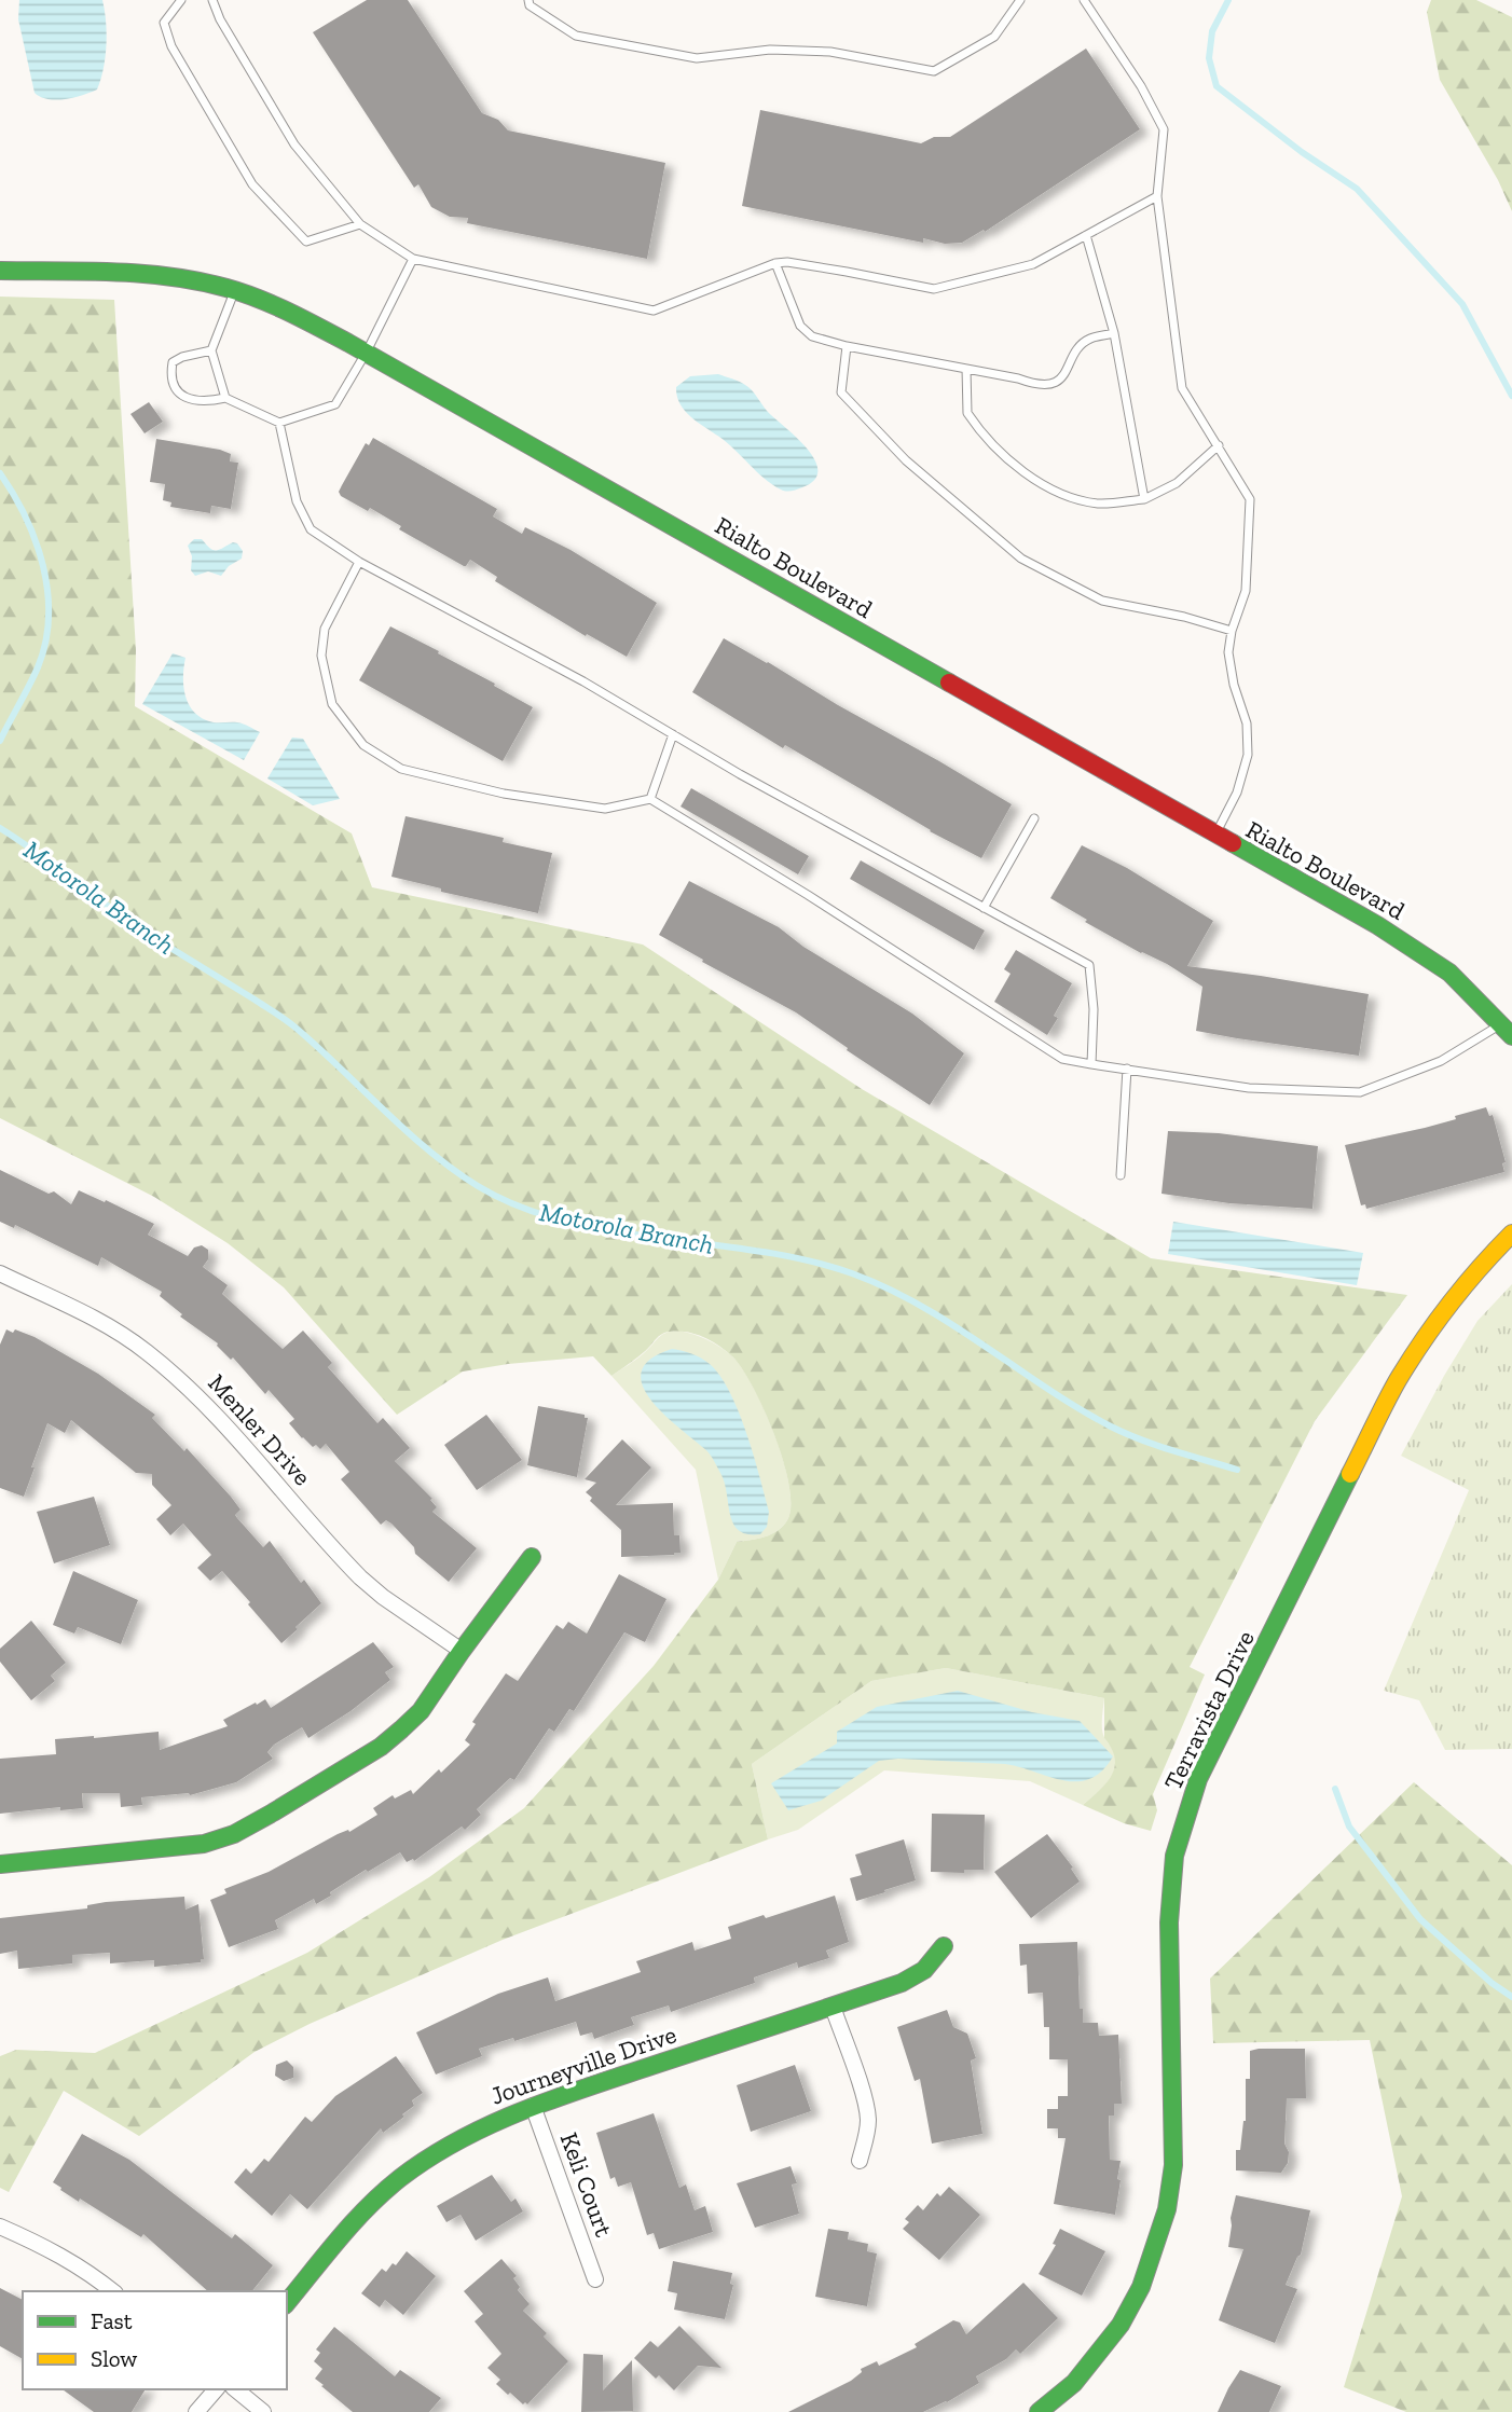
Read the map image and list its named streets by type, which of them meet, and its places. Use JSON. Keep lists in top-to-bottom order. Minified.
{"streets":{"street":["Rialto Boulevard","Menler Drive","Terravista Drive","Journeyville Drive","Keli Court"]},"crossings":[["Journeyville Drive","Keli Court"]],"water":["Motorola Branch"],"legend":["Fast","Slow"]}
